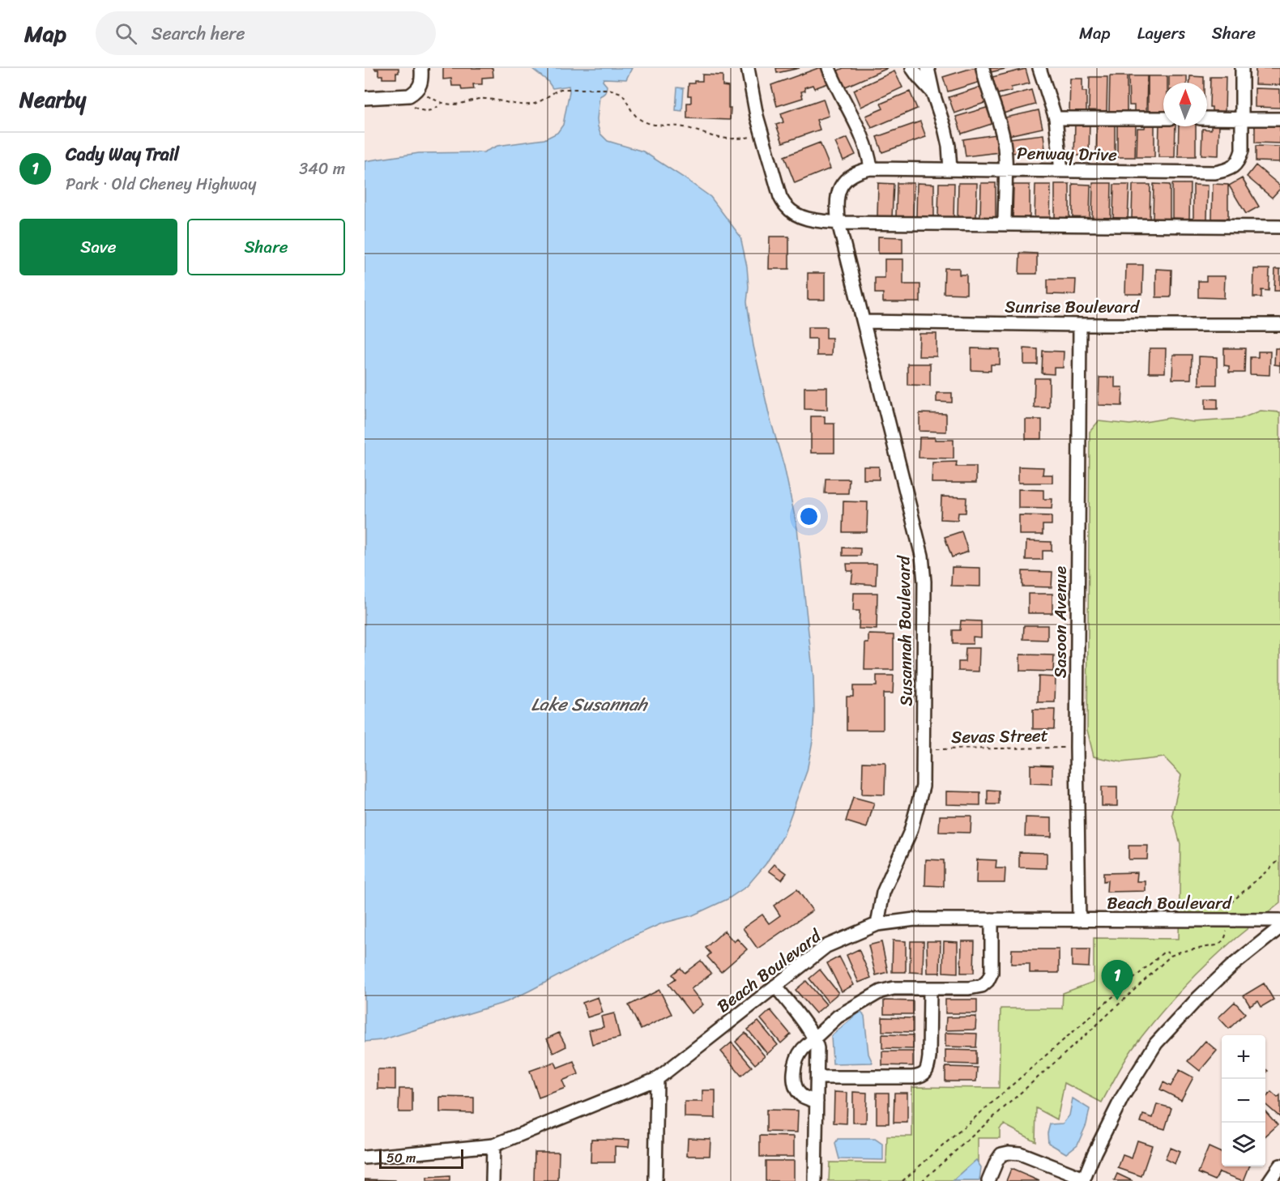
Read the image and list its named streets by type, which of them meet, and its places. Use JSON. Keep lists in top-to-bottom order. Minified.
{"streets":{"street":["Penway Drive","Sunrise Boulevard","Sasoon Avenue","Susannah Boulevard","Beach Boulevard"],"path":["Sevas Street"]},"crossings":[["Penway Drive","Susannah Boulevard"],["Sunrise Boulevard","Sasoon Avenue"],["Sunrise Boulevard","Susannah Boulevard"],["Sasoon Avenue","Sevas Street"],["Sasoon Avenue","Beach Boulevard"],["Susannah Boulevard","Sevas Street"],["Susannah Boulevard","Beach Boulevard"]],"water":["Lake Susannah"],"scale_bar":"50 m","north":"top","page":{"header":"Map","search":"Search here","nav":["Map","Layers","Share"],"heading":"Nearby","list":[{"mark":"1","name":"Cady Way Trail","note":"Park · Old Cheney Highway","value":"340 m"}],"buttons":["Save","Share"],"pins":"1","map_buttons":["+","−"],"scale":"50 m"}}
